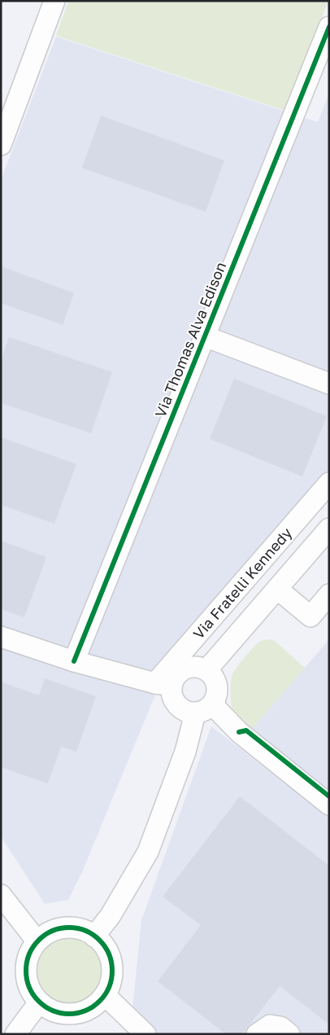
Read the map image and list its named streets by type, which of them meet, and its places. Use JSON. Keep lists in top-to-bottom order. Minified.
{"streets":{"street":["Via Thomas Alva Edison","Via Fratelli Kennedy"]}}
